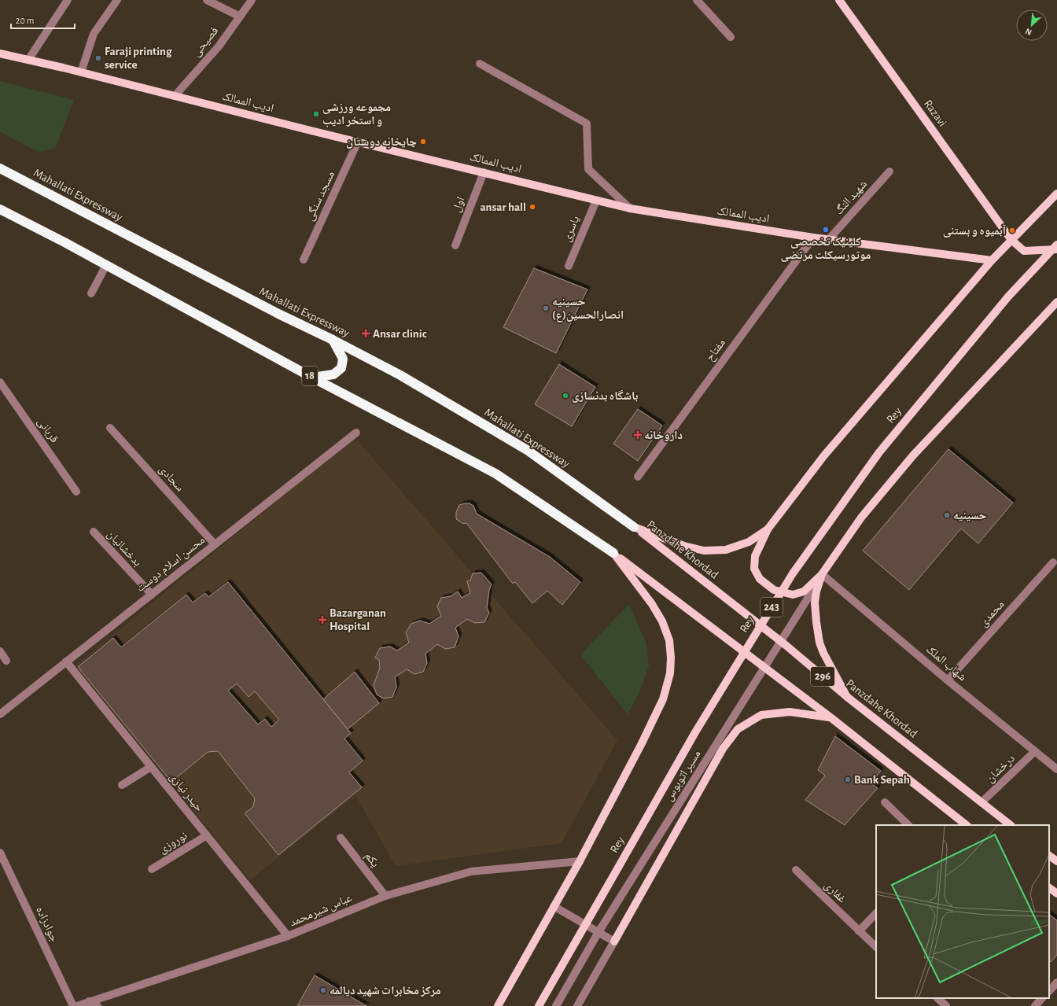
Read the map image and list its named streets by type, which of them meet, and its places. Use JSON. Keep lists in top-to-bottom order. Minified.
{"streets":{"highway":["Mahallati Expressway","18"],"main road":["ادیب الممالک","Razavi","Rey","Panzdahe Khordad","243","296"],"street":["فصیحی","مسجد سنگی","شهید النگ","اول","یاسری","مفتاح","قربانی","سجادی","بدخشانیان","محسن اسلام دوست","محمدی","شهاب الملک","درخشان","مسیر اتوبوس","حیدر نیازی","نوروزی","یکم","غفاری","عباس شیرمحمد","جوادزاده"]},"crossings":[["فصیحی","ادیب الممالک"],["ادیب الممالک","مسجد سنگی"],["ادیب الممالک","شهید النگ"],["ادیب الممالک","اول"],["ادیب الممالک","یاسری"],["ادیب الممالک","مفتاح"],["Mahallati Expressway","Panzdahe Khordad"],["18","296"],["سجادی","محسن اسلام دوست"],["بدخشانیان","محسن اسلام دوست"],["Panzdahe Khordad","درخشان"],["محسن اسلام دوست","حیدر نیازی"],["محمدی","شهاب الملک"],["شهاب الملک","درخشان"],["حیدر نیازی","نوروزی"],["حیدر نیازی","عباس شیرمحمد"],["یکم","عباس شیرمحمد"]],"places":{"other":["Faraji printing service","مجموعه ورزشی و استخر ادیب","چایخانِه دوستان","ansar hall","کلینیک تخصصی موتورسیکلت مرتضی","آبمیوه و بستنی","حسینیه انصارالحسین(ع)","باشگاه بدنسازی","حسینیه","Bank Sepah","مرکز مخابرات شهید دیالمه"],"health":["Ansar clinic","داروخانه","Bazarganan Hospital"]},"scale_bar":"20 m","north":"bottom left"}
